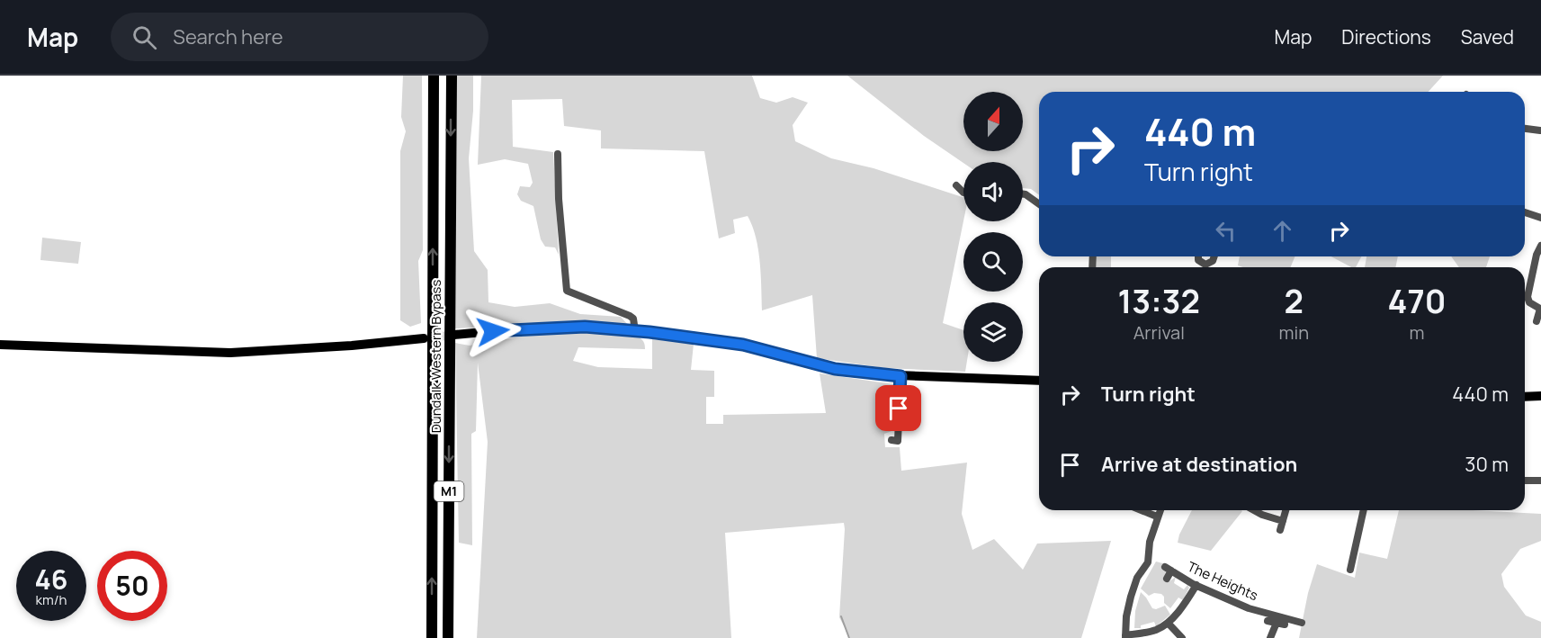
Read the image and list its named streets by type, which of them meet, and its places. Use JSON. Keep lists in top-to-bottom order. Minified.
{"streets":{"highway":["Dundalk Western Bypass","M1"],"street":["The Heights"]},"north":"top","page":{"header":"Map","search":"Search here","nav":["Map","Directions","Saved"],"turn":["440 m","Turn right"],"eta":["13:32","Arrival","2","min","470","m"],"list":[{"name":"Turn right","value":"440 m"},{"name":"Arrive at destination","value":"30 m"}],"speed":"46 km/h","limit":"50"}}
